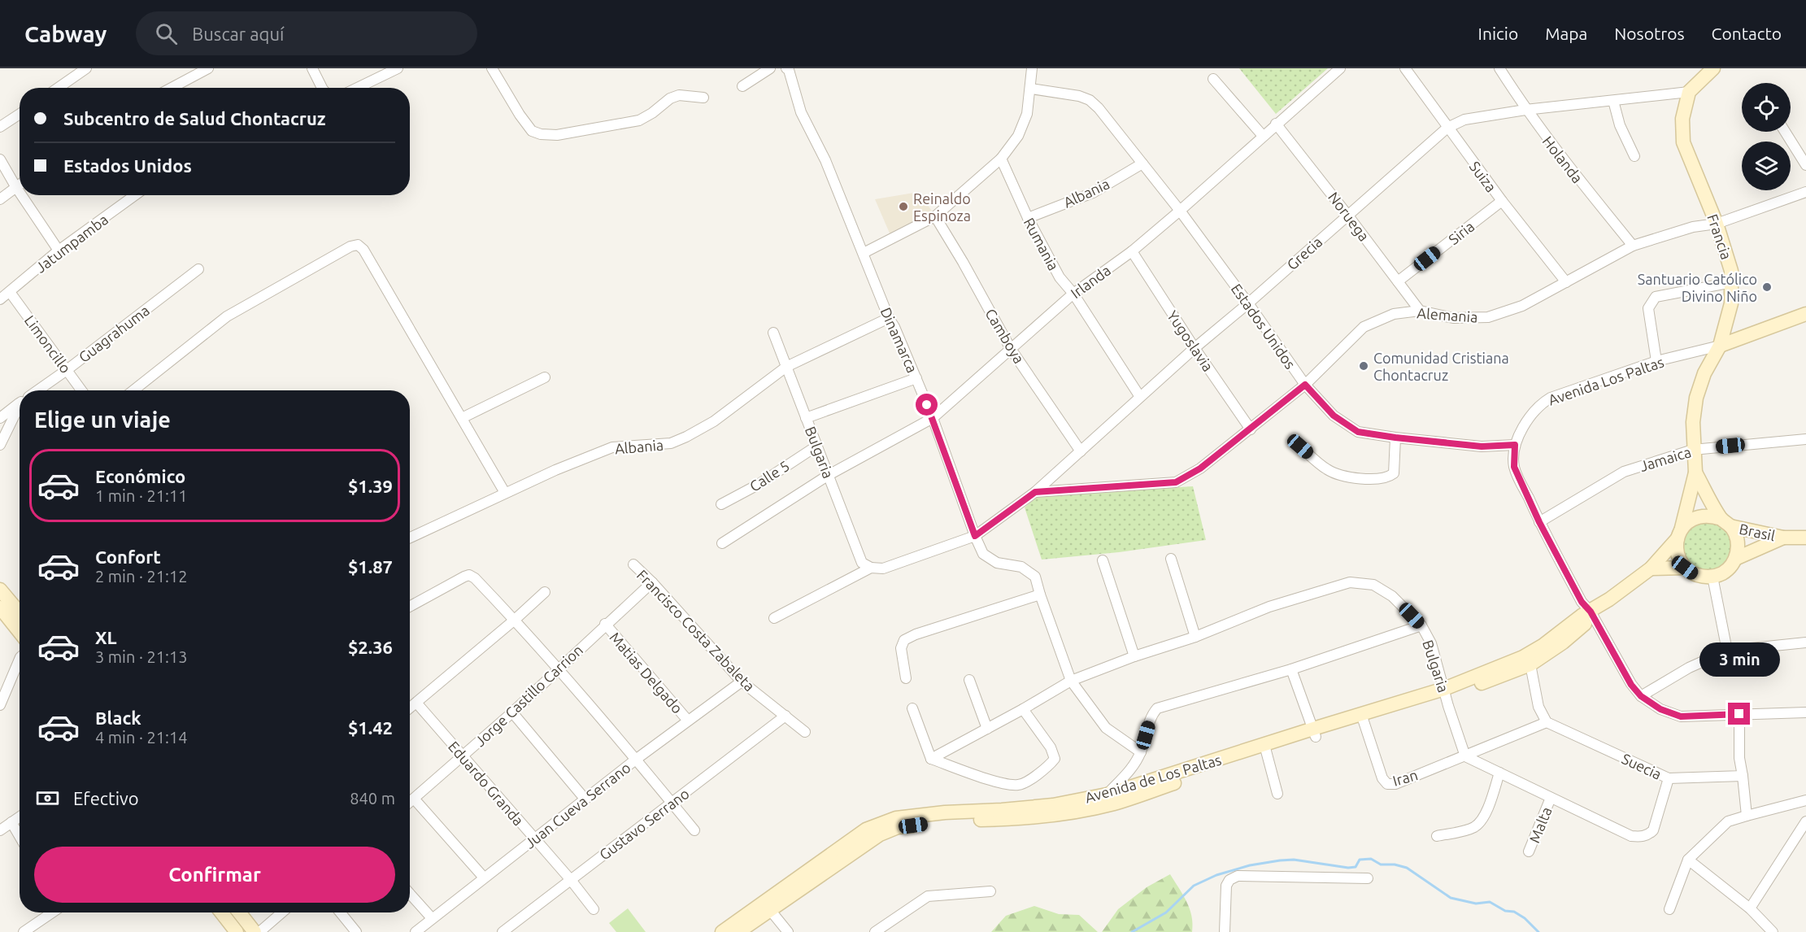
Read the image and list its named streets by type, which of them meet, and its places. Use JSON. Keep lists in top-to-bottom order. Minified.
{"streets":{"main road":["Francia","Brasil","Avenida de Los Paltas"],"street":["Holanda","Suiza","Albania","Noruega","Siria","Jatumpamba","Rumania","Grecia","Irlanda","Alemania","Estados Unidos","Guagrahuma","Camboya","Dinamarca","Yugoslavia","Limoncillo","Avenida Los Paltas","Bulgaria","Jamaica","Calle 5","Francisco Costa Zabaleta","Matias Delgado","Jorge Castillo Carrion","Suecia","Iran","Eduardo Granda","Juan Cueva Serrano","Gustavo Serrano","Malta"]},"crossings":[["Holanda","Grecia"],["Holanda","Alemania"],["Suiza","Siria"],["Suiza","Grecia"],["Suiza","Alemania"],["Albania","Rumania"],["Albania","Estados Unidos"],["Albania","Dinamarca"],["Albania","Bulgaria"],["Noruega","Siria"],["Noruega","Grecia"],["Noruega","Irlanda"],["Noruega","Alemania"],["Francia","Grecia"],["Francia","Alemania"],["Francia","Avenida Los Paltas"],["Francia","Jamaica"],["Francia","Brasil"],["Francia","Avenida de Los Paltas"],["Jatumpamba","Limoncillo"],["Rumania","Grecia"],["Rumania","Irlanda"],["Grecia","Alemania"],["Grecia","Estados Unidos"],["Grecia","Camboya"],["Grecia","Dinamarca"],["Grecia","Yugoslavia"],["Grecia","Bulgaria"],["Irlanda","Estados Unidos"],["Irlanda","Camboya"],["Irlanda","Dinamarca"],["Irlanda","Yugoslavia"],["Irlanda","Bulgaria"],["Alemania","Estados Unidos"],["Alemania","Yugoslavia"],["Estados Unidos","Avenida Los Paltas"],["Guagrahuma","Limoncillo"],["Dinamarca","Bulgaria"],["Bulgaria","Calle 5"],["Bulgaria","Iran"],["Bulgaria","Avenida de Los Paltas"],["Brasil","Avenida de Los Paltas"],["Francisco Costa Zabaleta","Jorge Castillo Carrion"],["Francisco Costa Zabaleta","Juan Cueva Serrano"],["Francisco Costa Zabaleta","Gustavo Serrano"],["Matias Delgado","Jorge Castillo Carrion"],["Matias Delgado","Juan Cueva Serrano"],["Jorge Castillo Carrion","Eduardo Granda"],["Iran","Avenida de Los Paltas"],["Eduardo Granda","Juan Cueva Serrano"],["Eduardo Granda","Gustavo Serrano"]],"places":["Reinaldo Espinoza","Santuario Católico Divino Niño","Comunidad Cristiana Chontacruz"],"page":{"header":"Cabway","search":"Buscar aquí","nav":["Inicio","Mapa","Nosotros","Contacto"],"banner":["Subcentro de Salud Chontacruz","Estados Unidos"],"heading":"Elige un viaje","list":[{"name":"Económico","note":"1 min · 21:11","value":"$1.39"},{"name":"Confort","note":"2 min · 21:12","value":"$1.87"},{"name":"XL","note":"3 min · 21:13","value":"$2.36"},{"name":"Black","note":"4 min · 21:14","value":"$1.42"}],"bubble":"3 min","pay":["Efectivo","840 m"],"buttons":"Confirmar"}}
